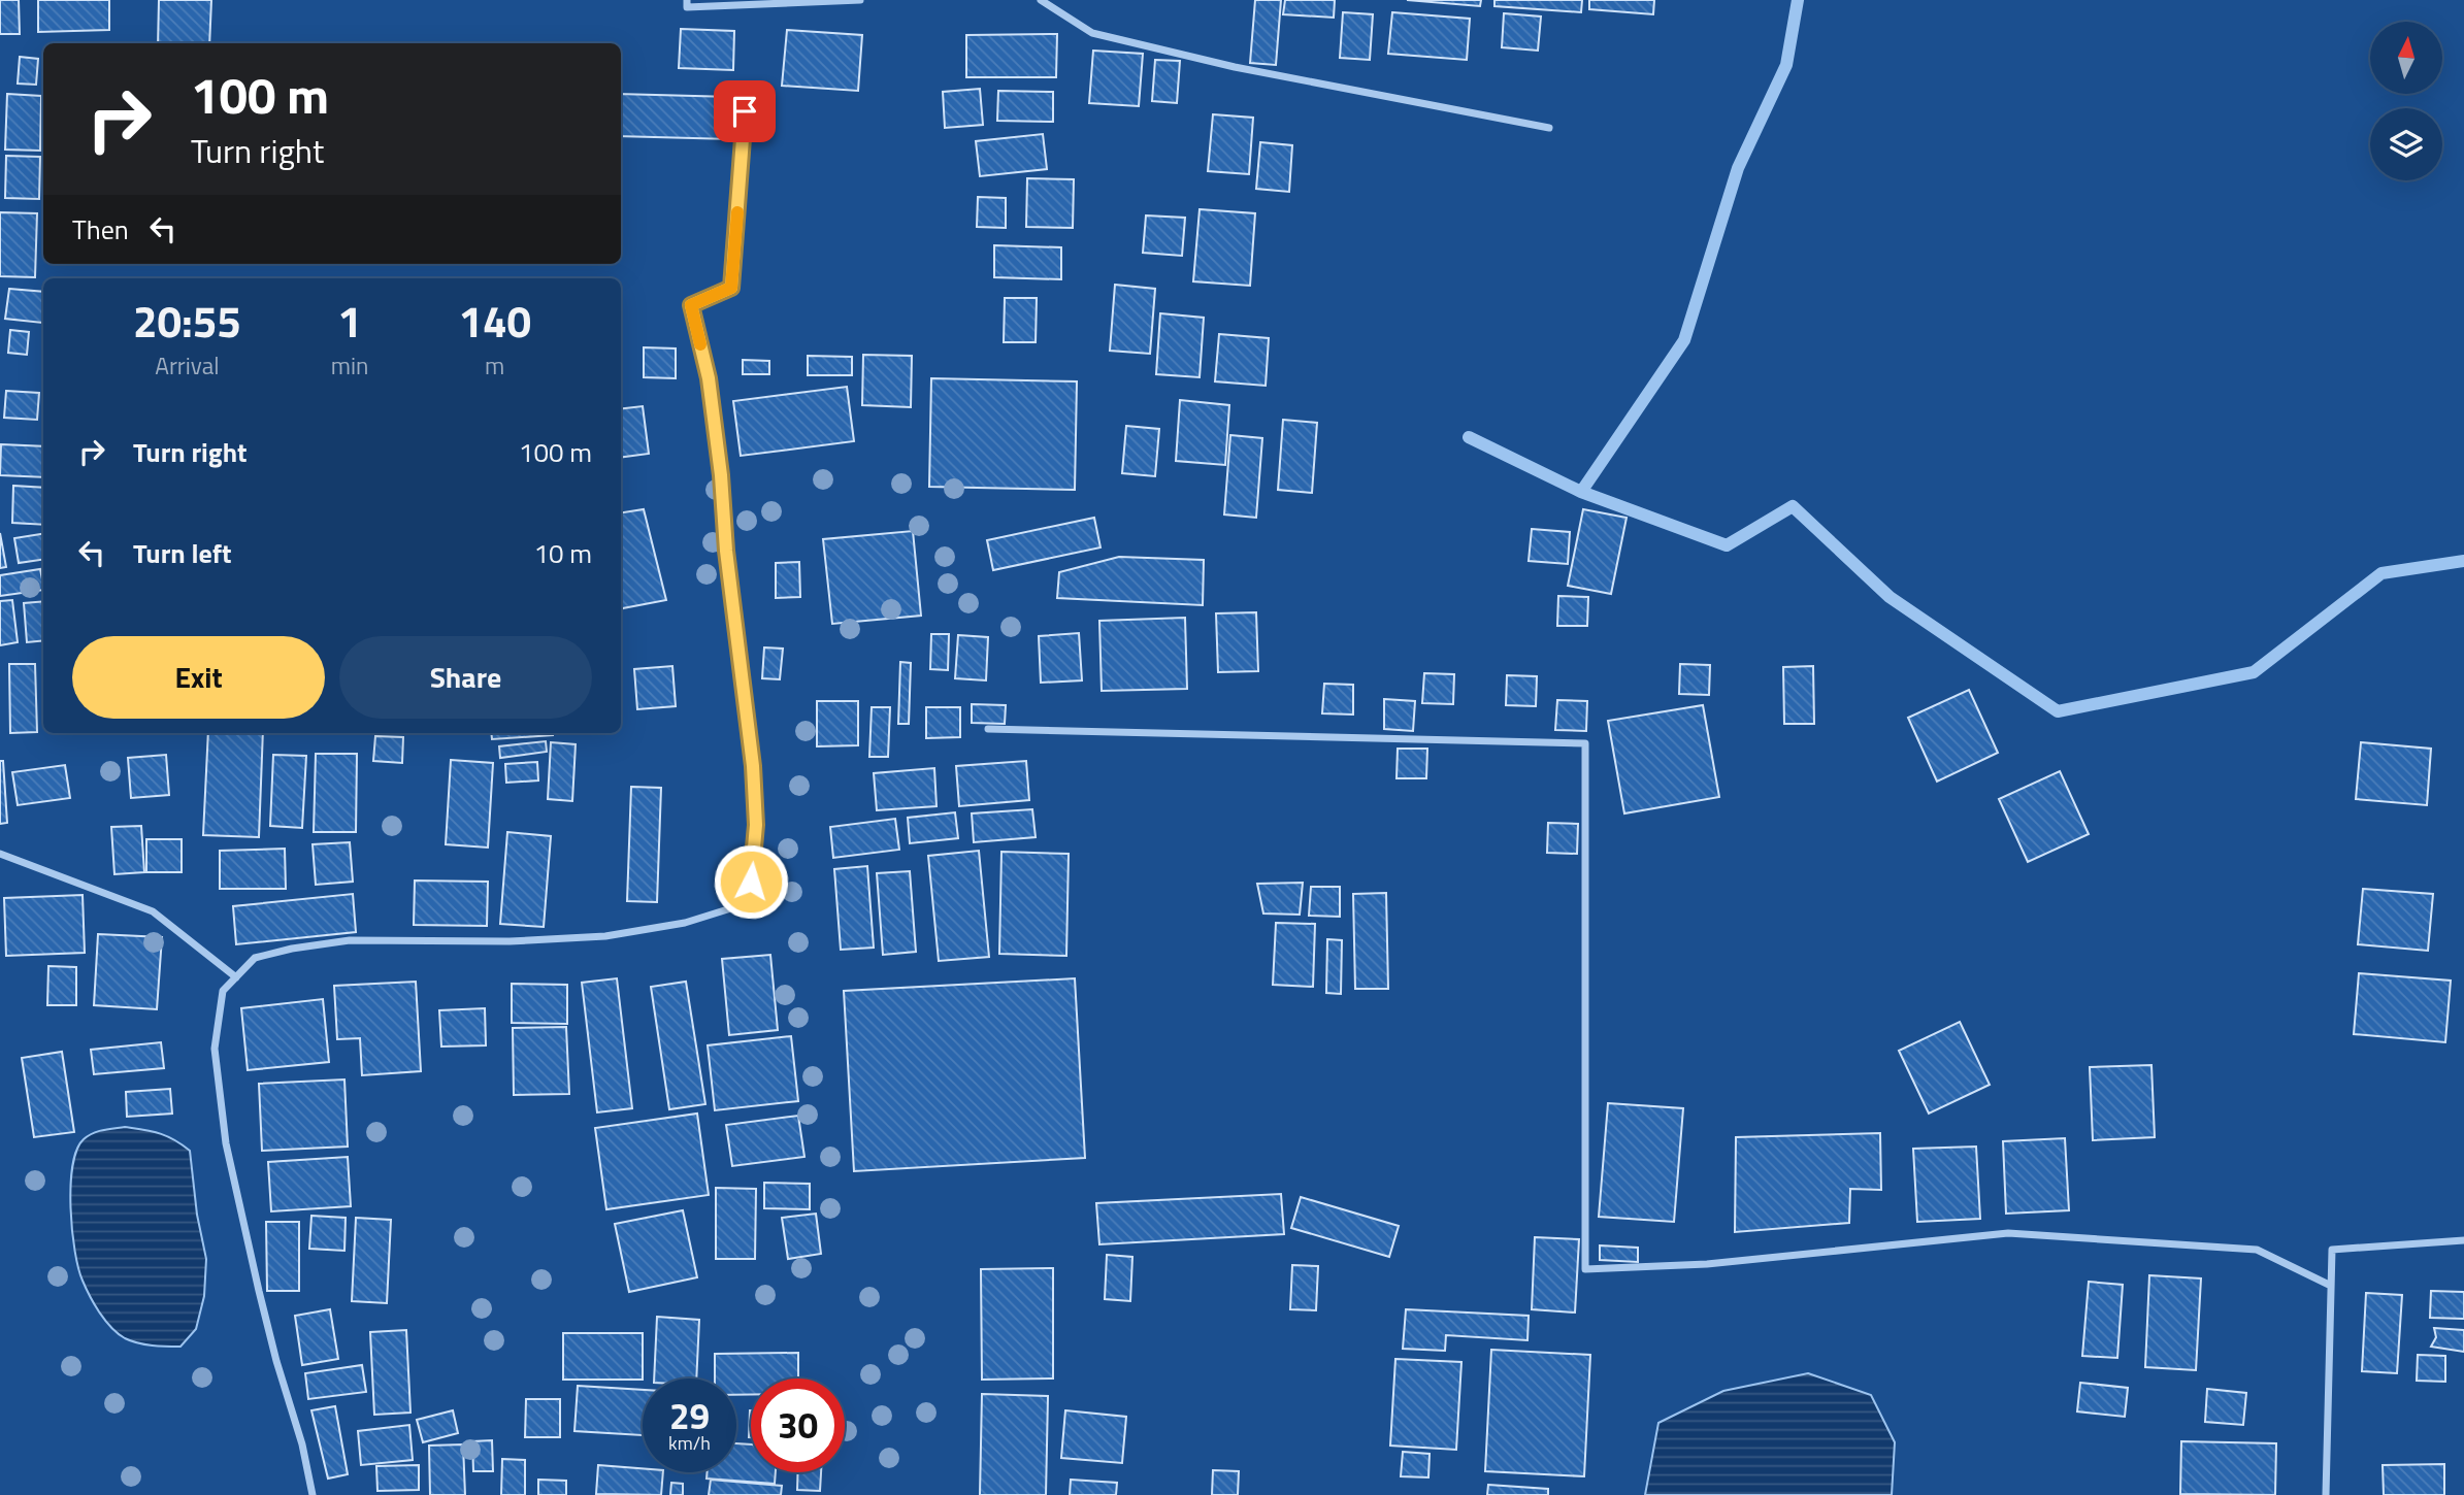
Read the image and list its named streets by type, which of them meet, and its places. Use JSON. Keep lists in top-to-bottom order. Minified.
{"north":"top","page":{"turn":["100 m","Turn right"],"then":"Then","eta":["20:55","Arrival","1","min","140","m"],"list":[{"name":"Turn right","value":"100 m"},{"name":"Turn left","value":"10 m"}],"buttons":["Exit","Share"],"speed":"29 km/h","limit":"30"}}
